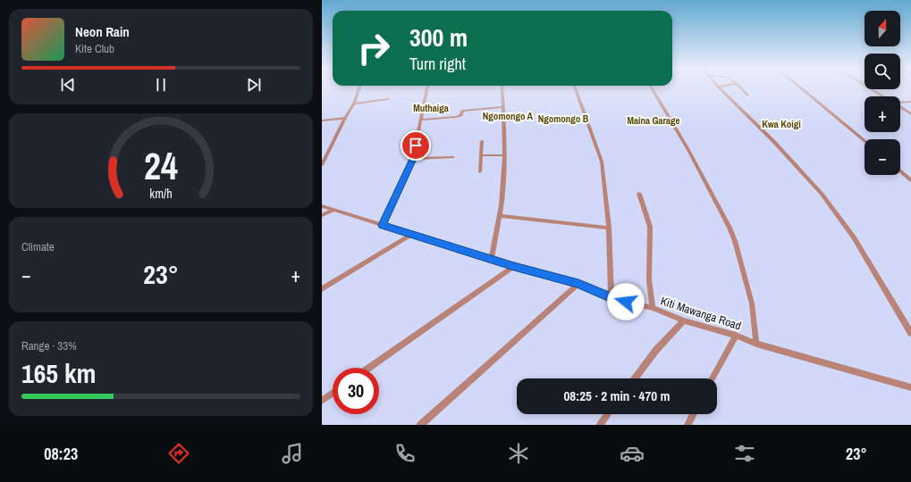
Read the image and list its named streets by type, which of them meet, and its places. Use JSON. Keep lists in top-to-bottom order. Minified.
{"streets":{"street":["Kiti Mawanga Road"]},"districts":["Muthaiga","Ngomongo A","Ngomongo B","Maina Garage","Kwa Koigi"],"north":"top","page":{"map_buttons":["+","−"],"turn":["300 m","Turn right"],"song":["Neon Rain","Kite Club"],"tile":["Climate",["Range · 33%","165 km"]],"heat":["−","23°","+"],"limit":"30","trip":"08:25 · 2 min · 470 m","tabs":["08:23","23°"],"gauge":["24","km/h"]}}
